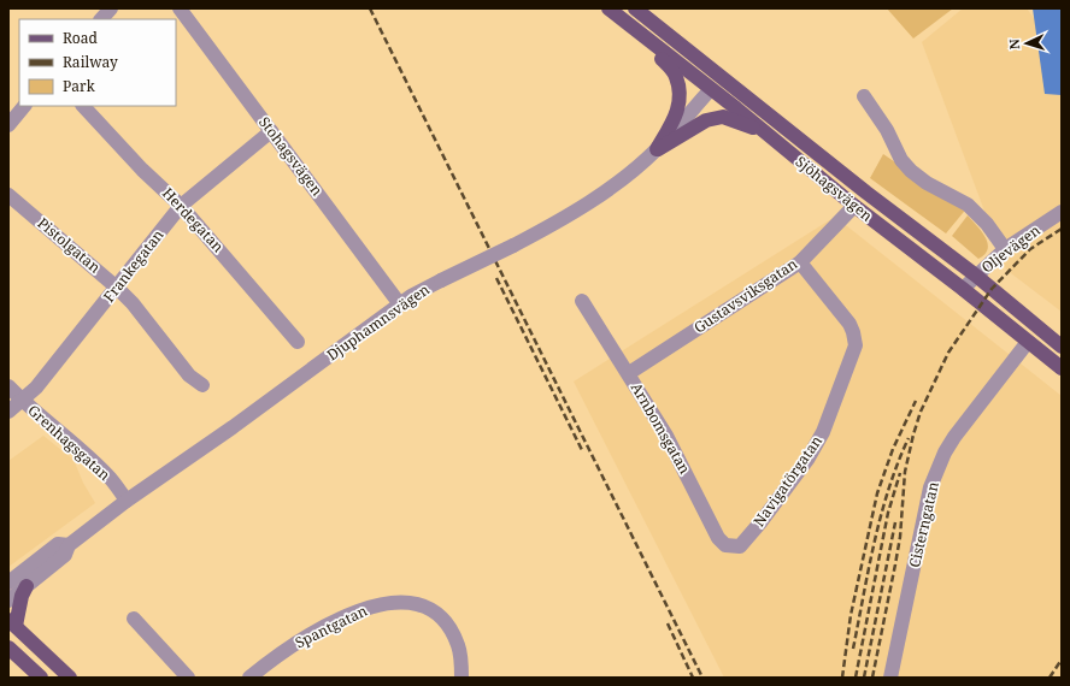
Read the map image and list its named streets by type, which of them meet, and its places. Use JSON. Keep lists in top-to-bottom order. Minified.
{"streets":{"main road":["Sjöhagsvägen"],"street":["Stohagsvägen","Herdegatan","Pistolgatan","Oljevägen","Frankegatan","Gustavsviksgatan","Djuphamnsvägen","Arnbomsgatan","Grenhagsgatan","Navigatörgatan","Cisterngatan","Spantgatan"]},"crossings":[["Stohagsvägen","Frankegatan"],["Stohagsvägen","Djuphamnsvägen"],["Sjöhagsvägen","Oljevägen"],["Sjöhagsvägen","Gustavsviksgatan"],["Sjöhagsvägen","Djuphamnsvägen"],["Sjöhagsvägen","Cisterngatan"],["Herdegatan","Frankegatan"],["Pistolgatan","Frankegatan"],["Frankegatan","Grenhagsgatan"],["Gustavsviksgatan","Arnbomsgatan"],["Gustavsviksgatan","Navigatörgatan"],["Djuphamnsvägen","Grenhagsgatan"],["Arnbomsgatan","Navigatörgatan"]],"legend":["Road","Railway","Park"],"north":"left"}
